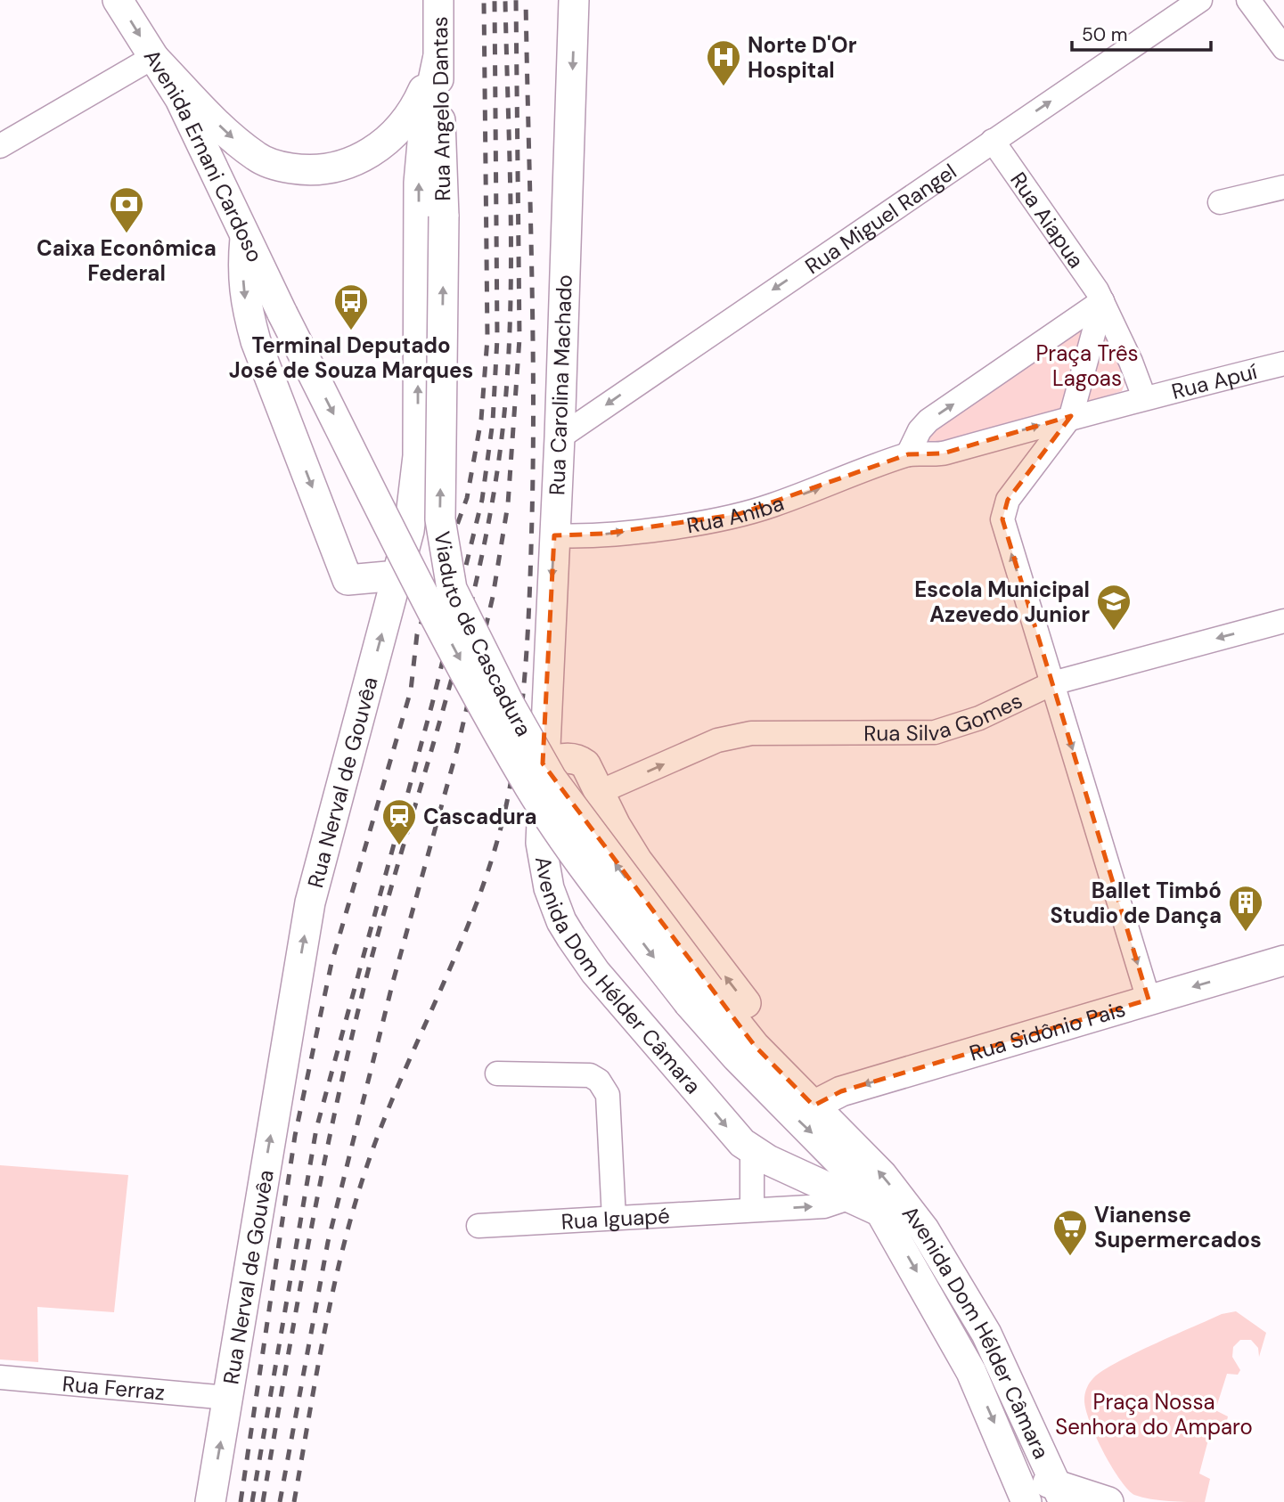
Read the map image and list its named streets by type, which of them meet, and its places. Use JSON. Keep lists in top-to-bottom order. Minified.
{"streets":{"main road":["Rua Angelo Dantas","Avenida Ernani Cardoso","Rua Carolina Machado","Viaduto de Cascadura","Rua Nerval de Gouvêa","Avenida Dom Hélder Câmara","Rua Sidônio Pais"],"street":["Rua Miguel Rangel","Rua Aiapua","Rua Apuí","Rua Aniba","Rua Silva Gomes","Rua Iguapé","Rua Ferraz"]},"crossings":[["Rua Angelo Dantas","Viaduto de Cascadura"],["Rua Angelo Dantas","Rua Nerval de Gouvêa"],["Avenida Ernani Cardoso","Viaduto de Cascadura"],["Rua Miguel Rangel","Rua Aiapua"],["Rua Miguel Rangel","Rua Carolina Machado"],["Rua Carolina Machado","Rua Aniba"],["Rua Carolina Machado","Avenida Dom Hélder Câmara"],["Viaduto de Cascadura","Avenida Dom Hélder Câmara"],["Rua Silva Gomes","Avenida Dom Hélder Câmara"],["Rua Nerval de Gouvêa","Rua Ferraz"],["Avenida Dom Hélder Câmara","Rua Sidônio Pais"],["Avenida Dom Hélder Câmara","Rua Iguapé"]],"one_way":["Rua Carolina Machado","Rua Aniba","Rua Nerval de Gouvêa","Rua Sidônio Pais"],"parks":["Praça Três Lagoas","Praça Nossa Senhora do Amparo"],"places":{"hospital":["Norte D'Or Hospital"],"bank":["Caixa Econômica Federal"],"bus stop":["Terminal Deputado José de Souza Marques"],"school or university":["Escola Municipal Azevedo Junior"],"station":["Cascadura"],"building":["Ballet Timbó Studio de Dança"],"supermarket":["Vianense Supermercados"]},"scale_bar":"50 m"}
